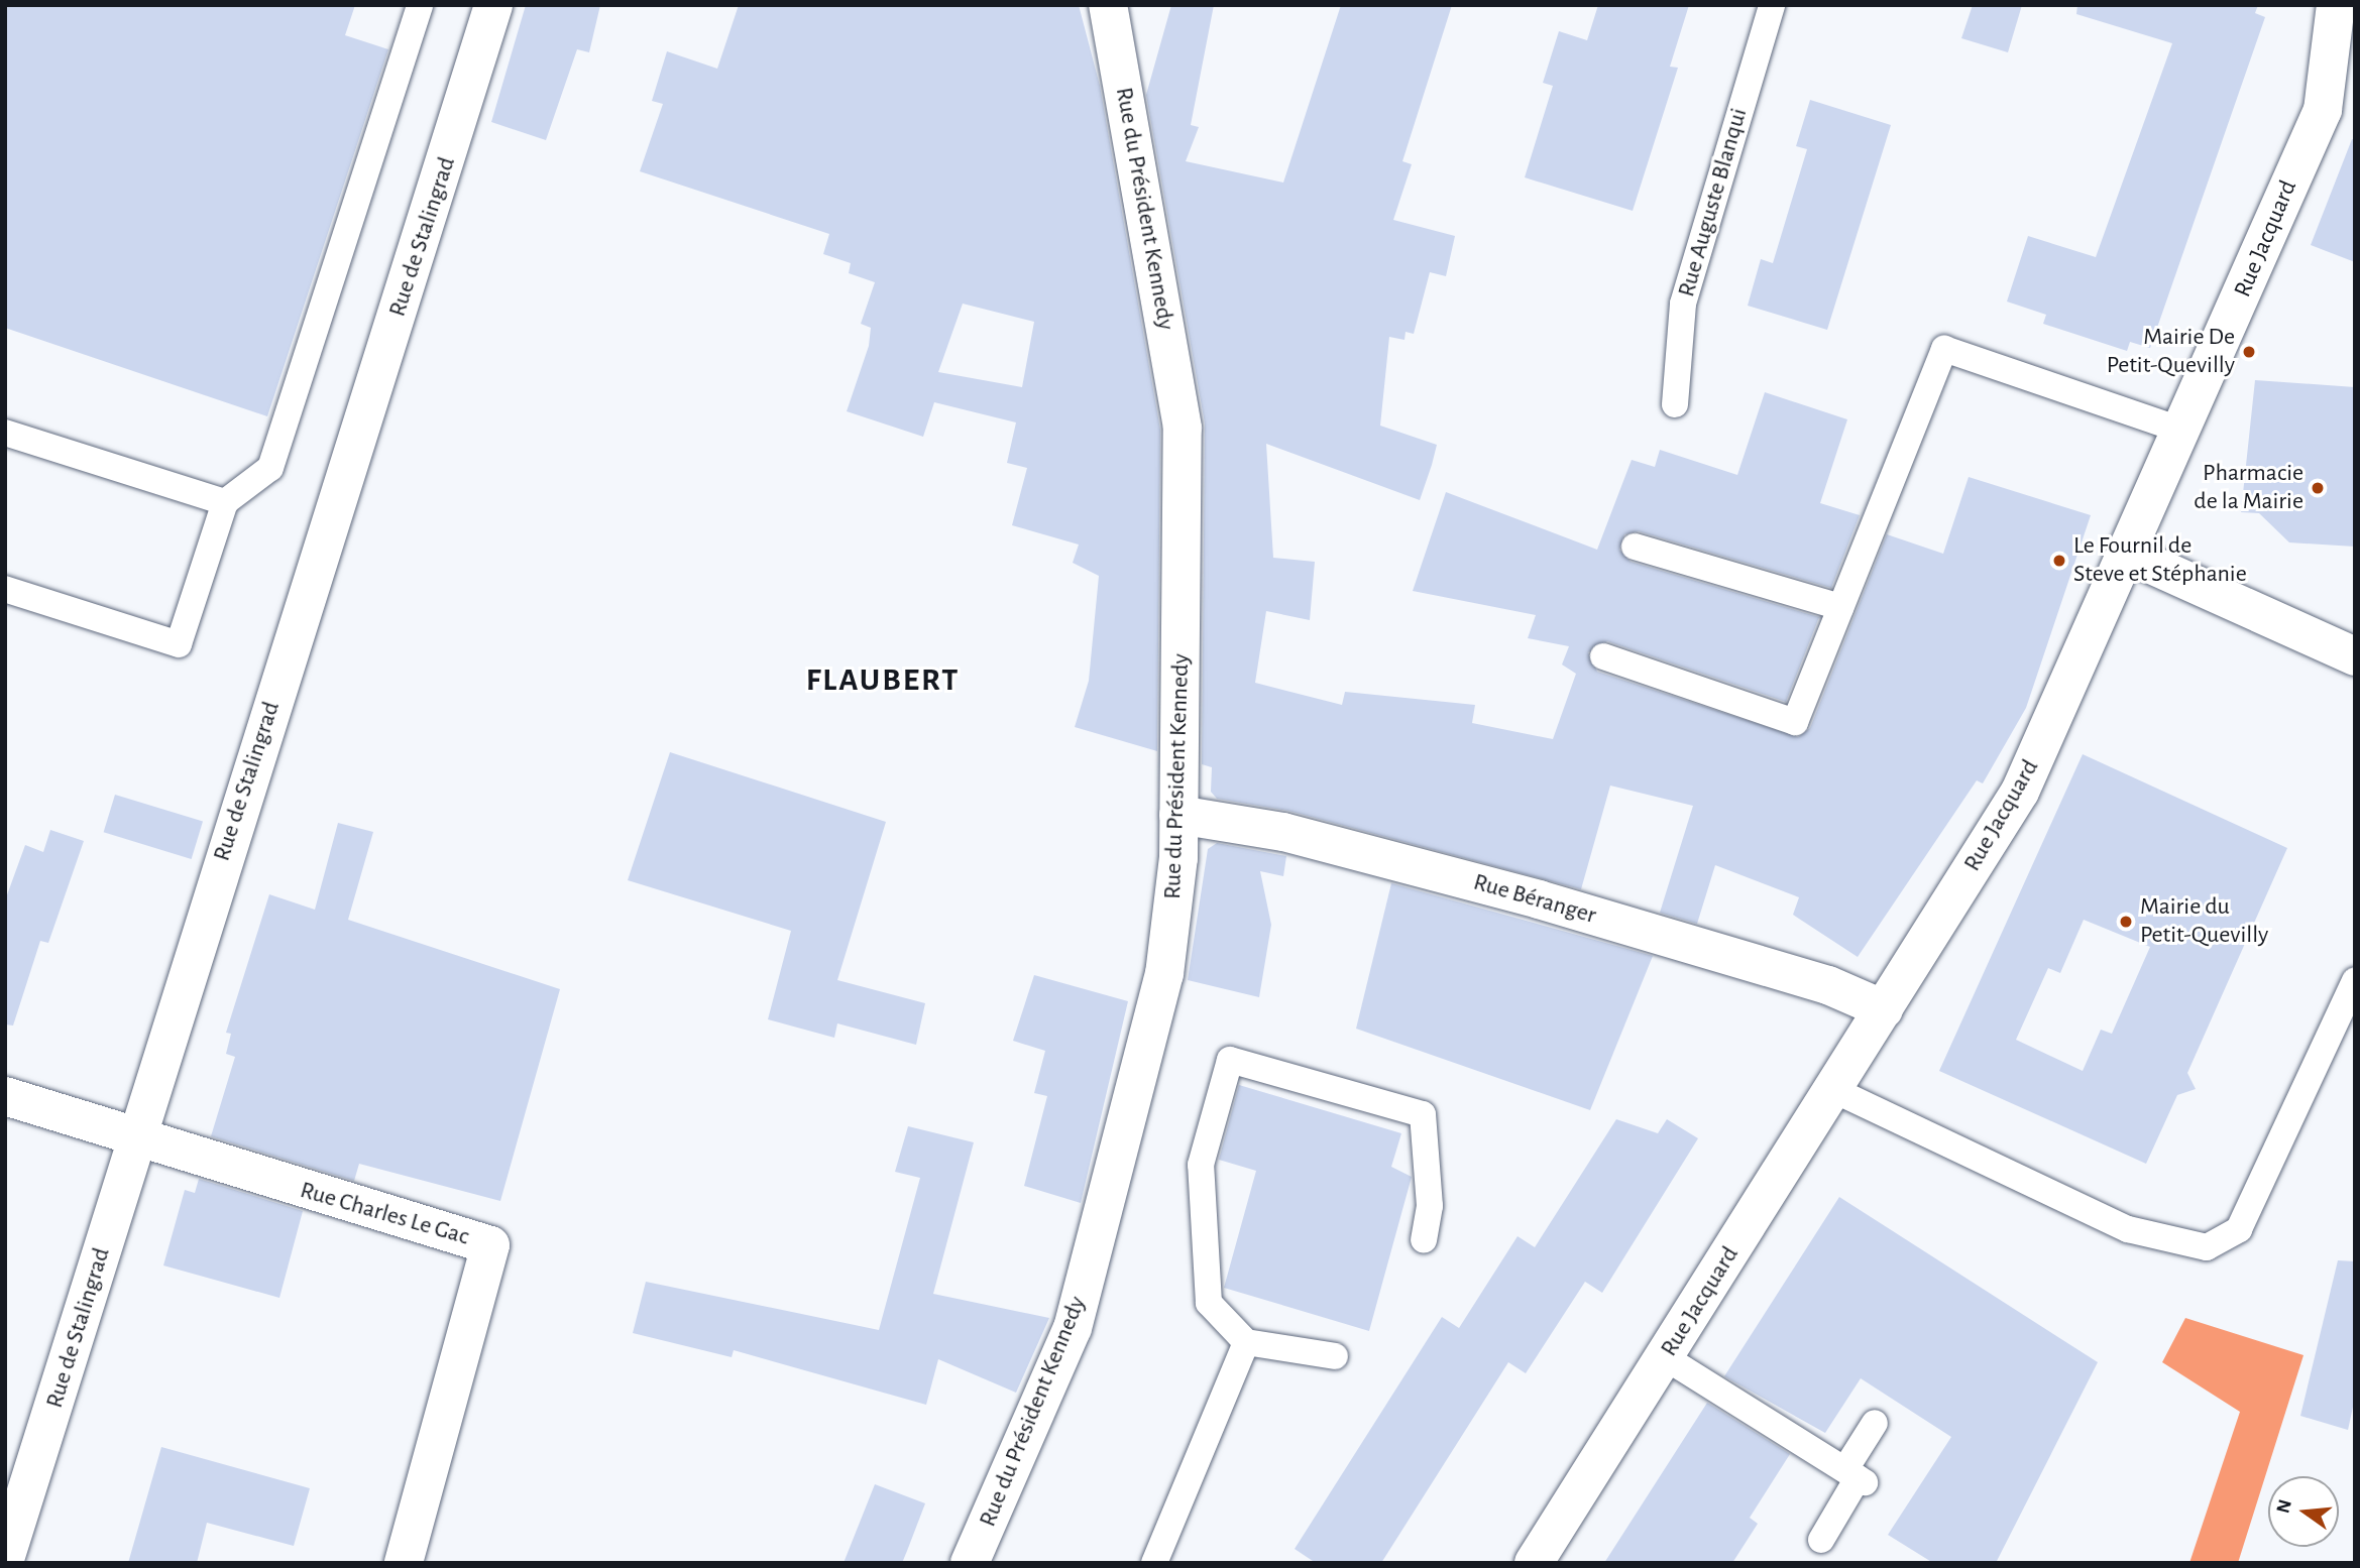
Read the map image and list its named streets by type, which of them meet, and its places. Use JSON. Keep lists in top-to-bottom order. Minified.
{"streets":{"street":["Rue du Président Kennedy","Rue de Stalingrad","Rue Jacquard","Rue Béranger","Rue Charles Le Gac"],"lane":["Rue Auguste Blanqui"]},"crossings":[["Rue du Président Kennedy","Rue Béranger"],["Rue de Stalingrad","Rue Charles Le Gac"],["Rue Jacquard","Rue Béranger"]],"districts":["FLAUBERT"],"places":["Mairie De Petit-Quevilly","Pharmacie de la Mairie","Le Fournil de Steve et Stéphanie","Mairie du Petit-Quevilly"],"north":"left"}
